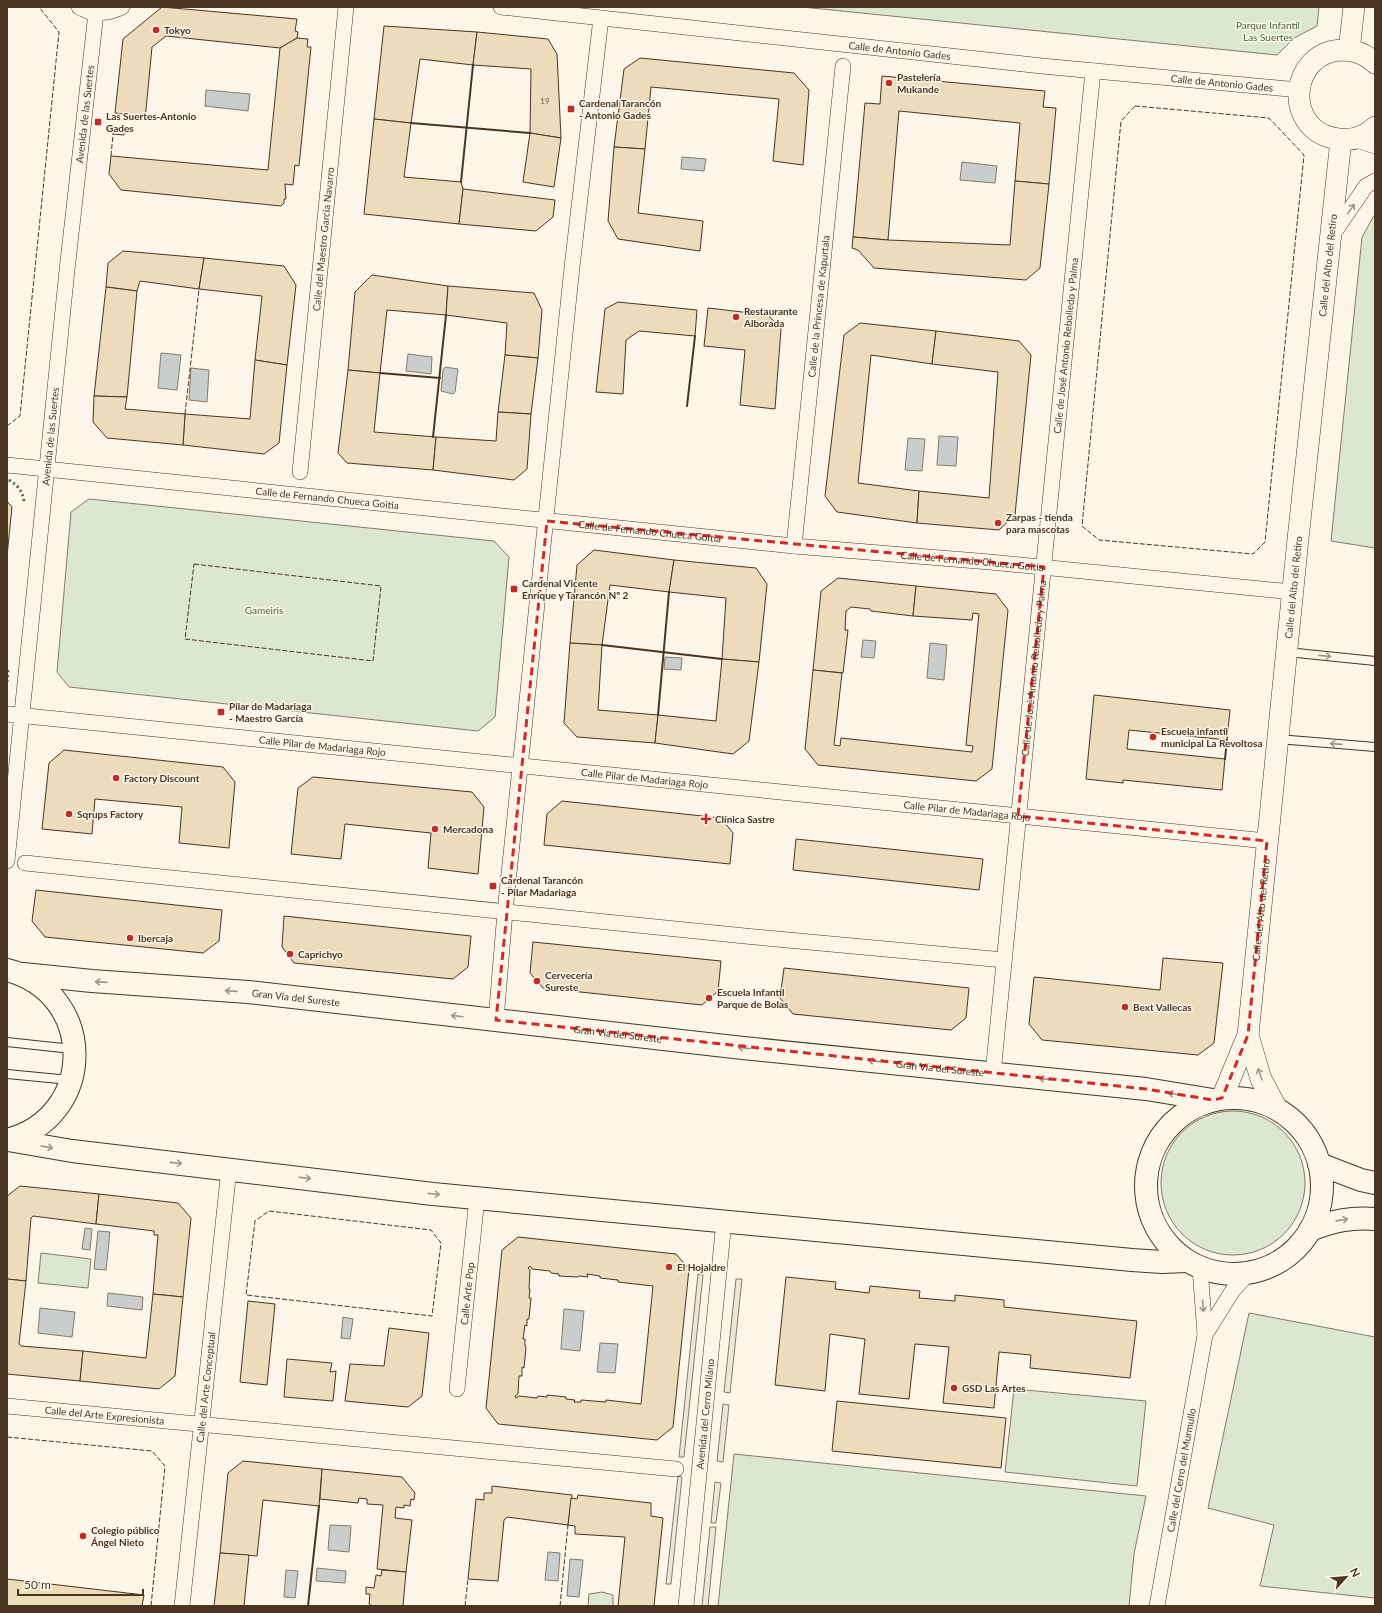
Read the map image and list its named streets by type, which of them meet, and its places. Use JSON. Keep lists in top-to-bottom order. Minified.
{"streets":{"main road":["Calle del Alto del Retiro","Gran Vía del Sureste"],"street":["Calle de Antonio Gades","Avenida de las Suertes","Calle del Maestro García Navarro","Calle de la Princesa de Kapurtala","Calle de José Antonio Rebolledo y Palma","Calle de Fernando Chueca Goitia","Calle Pilar de Madariaga Rojo","Calle Arte Pop","Calle del Arte Conceptual","Avenida del Cerro Milano","Calle del Arte Expresionista","Calle del Cerro del Murmullo"]},"crossings":[["Calle de Antonio Gades","Calle de José Antonio Rebolledo y Palma"],["Avenida de las Suertes","Calle de Fernando Chueca Goitia"],["Avenida de las Suertes","Calle Pilar de Madariaga Rojo"],["Calle del Alto del Retiro","Calle de Fernando Chueca Goitia"],["Calle del Alto del Retiro","Calle Pilar de Madariaga Rojo"],["Calle del Alto del Retiro","Gran Vía del Sureste"],["Calle de la Princesa de Kapurtala","Calle de Fernando Chueca Goitia"],["Calle de José Antonio Rebolledo y Palma","Calle de Fernando Chueca Goitia"],["Calle de José Antonio Rebolledo y Palma","Calle Pilar de Madariaga Rojo"],["Calle de José Antonio Rebolledo y Palma","Gran Vía del Sureste"],["Calle del Arte Conceptual","Calle del Arte Expresionista"]],"parks":["Parque Infantil Las Suertes","Gameiris"],"places":{"other":["Tokyo","Pastelería Mukande","Restaurante Alborada","Zarpas - tienda para mascotas","Escuela infantil municipal La Revoltosa","Factory Discount","Sqrups Factory","Mercadona","Ibercaja","Caprichyo","Cervecería Sureste","Escuela Infantil Parque de Bolas","Bext Vallecas","El Hojaldre","GSD Las Artes","Colegio público Ángel Nieto"],"transit":["Cardenal Tarancón - Antonio Gades","Las Suertes-Antonio Gades","Cardenal Vicente Enrique y Tarancón Nº 2","Pilar de Madariaga - Maestro García","Cardenal Tarancón - Pilar Madariaga"],"health":["Clínica Sastre"]},"house_numbers":["19"],"scale_bar":"50 m","north":"top right"}
